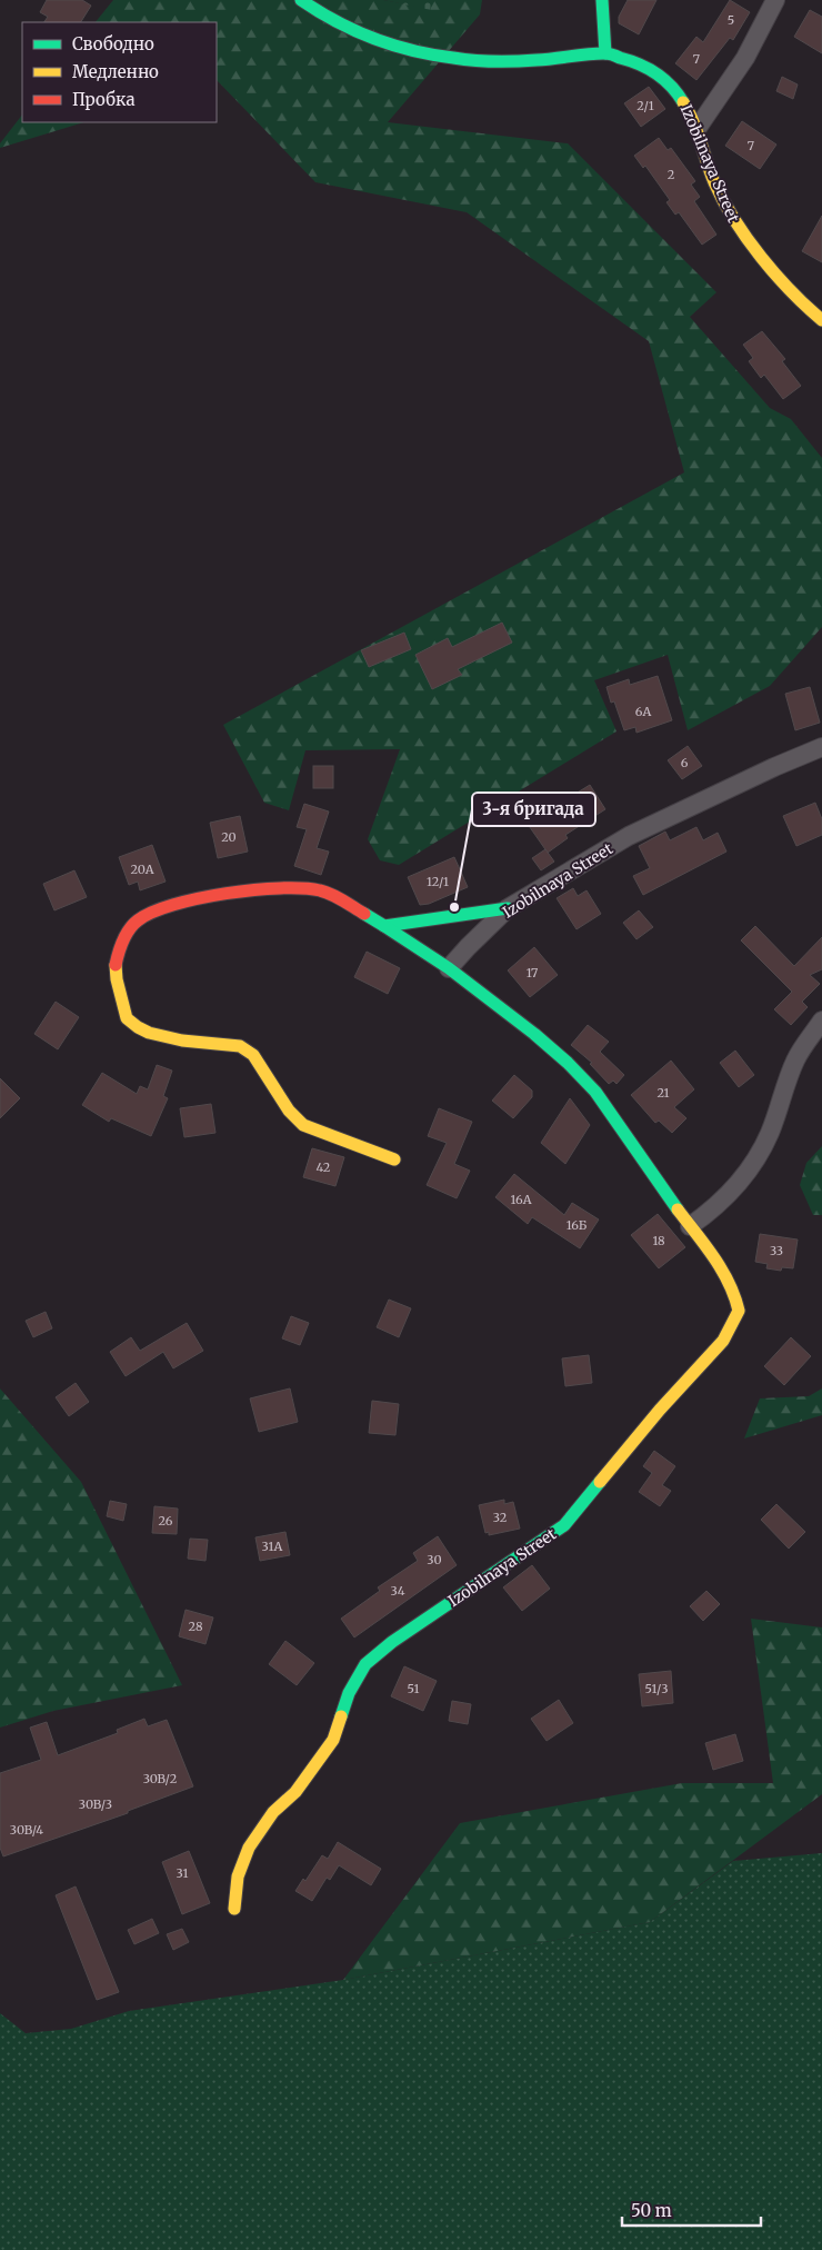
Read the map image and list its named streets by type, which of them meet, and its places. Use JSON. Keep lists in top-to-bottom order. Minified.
{"streets":{"street":["Izobilnaya Street"]},"places":["3-я бригада"],"house_numbers":["5","7","2/1","7","2","6А","6","20","20А","12/1","17","21","42","16А","16Б","18","33","32","26","31А","30","34","28","51","51/3","30В/2","30В/3","30В/4","31"],"legend":["Свободно","Медленно","Пробка"],"scale_bar":"50 m"}
